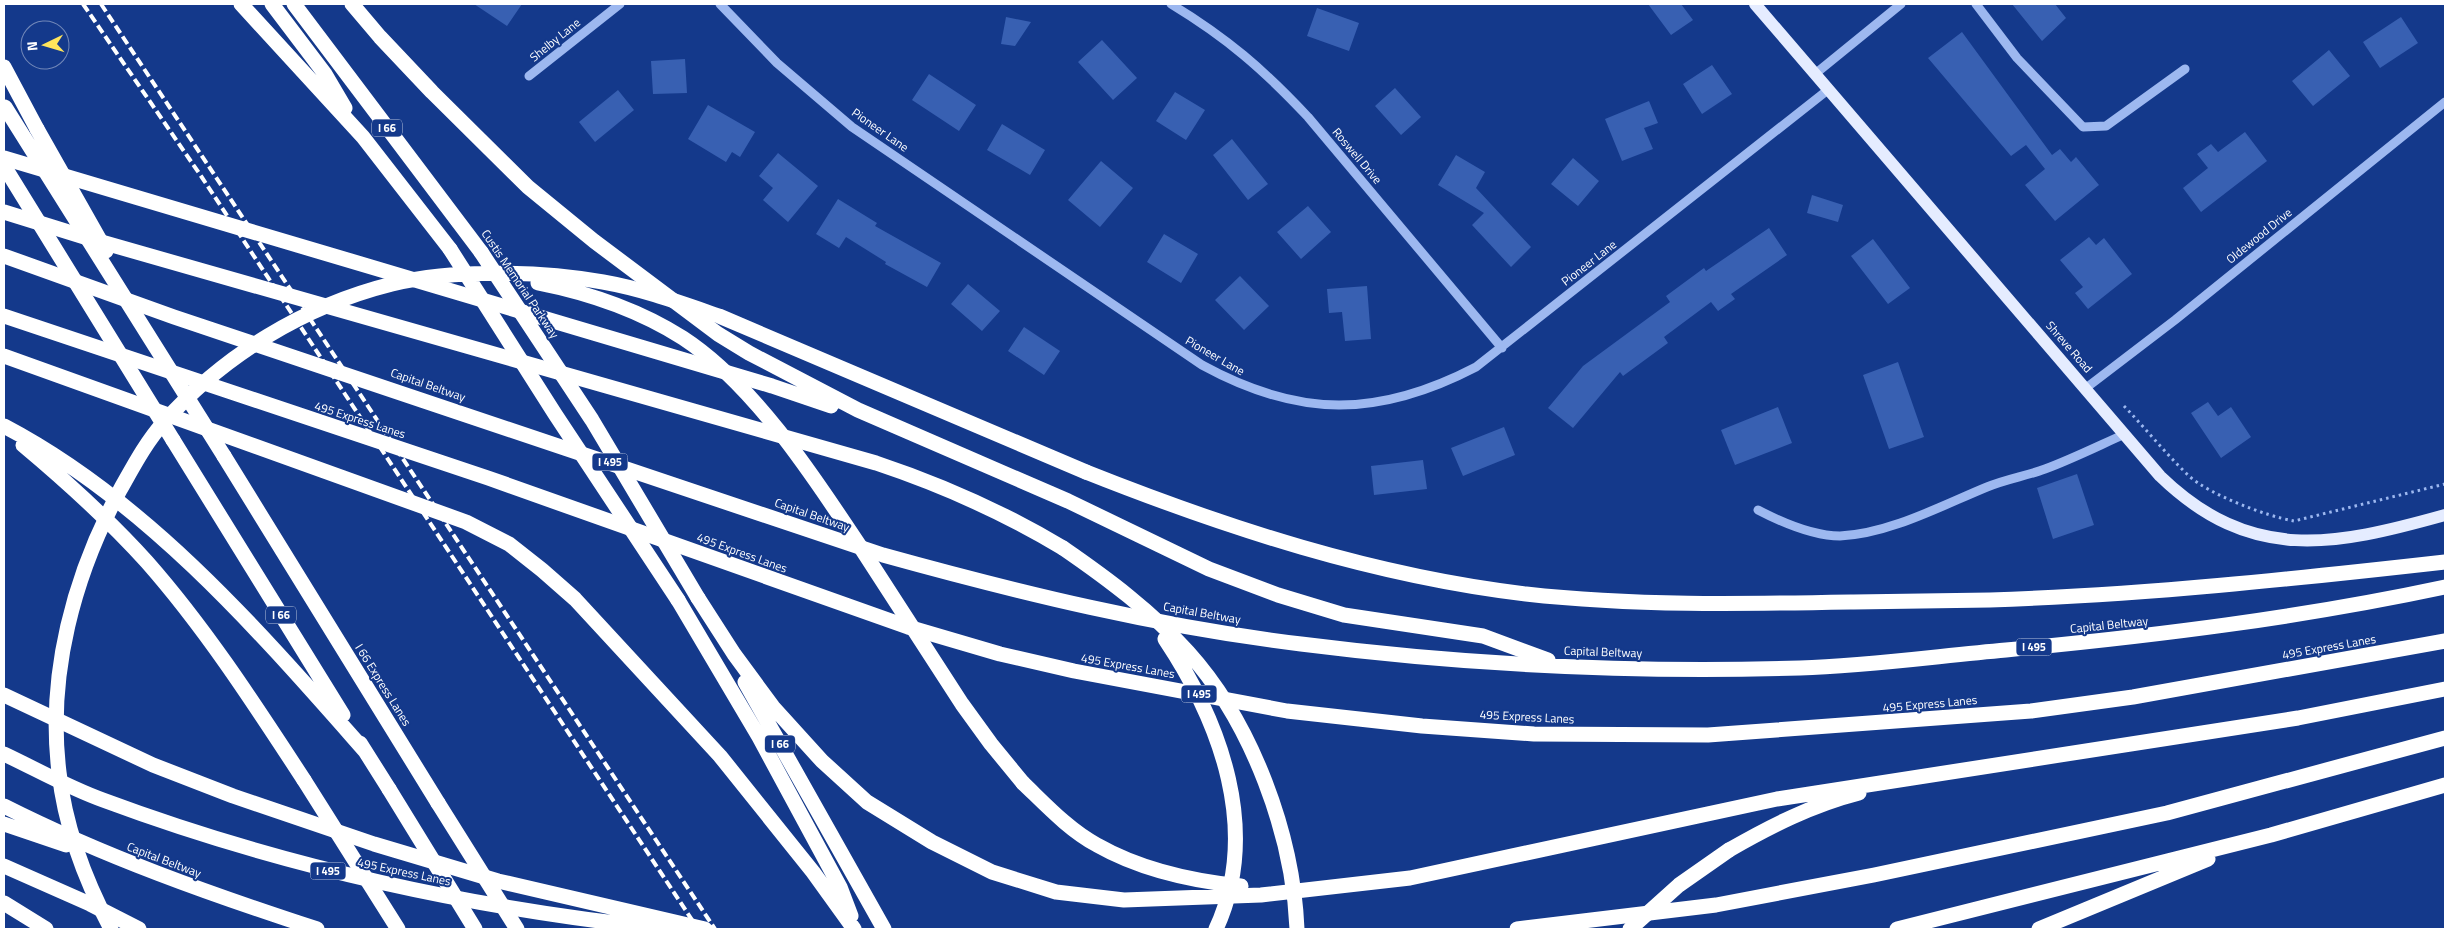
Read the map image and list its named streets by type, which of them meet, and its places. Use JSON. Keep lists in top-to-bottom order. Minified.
{"streets":{"highway":["I 66","Custis Memorial Parkway","Capital Beltway","495 Express Lanes","I 495","I 66 Express Lanes"],"main road":["Shreve Road"],"street":["Shelby Lane","Pioneer Lane","Roswell Drive","Oldewood Drive"]},"crossings":[["I 66","Custis Memorial Parkway"],["Pioneer Lane","Roswell Drive"],["Pioneer Lane","Shreve Road"],["Oldewood Drive","Shreve Road"]],"north":"left"}
